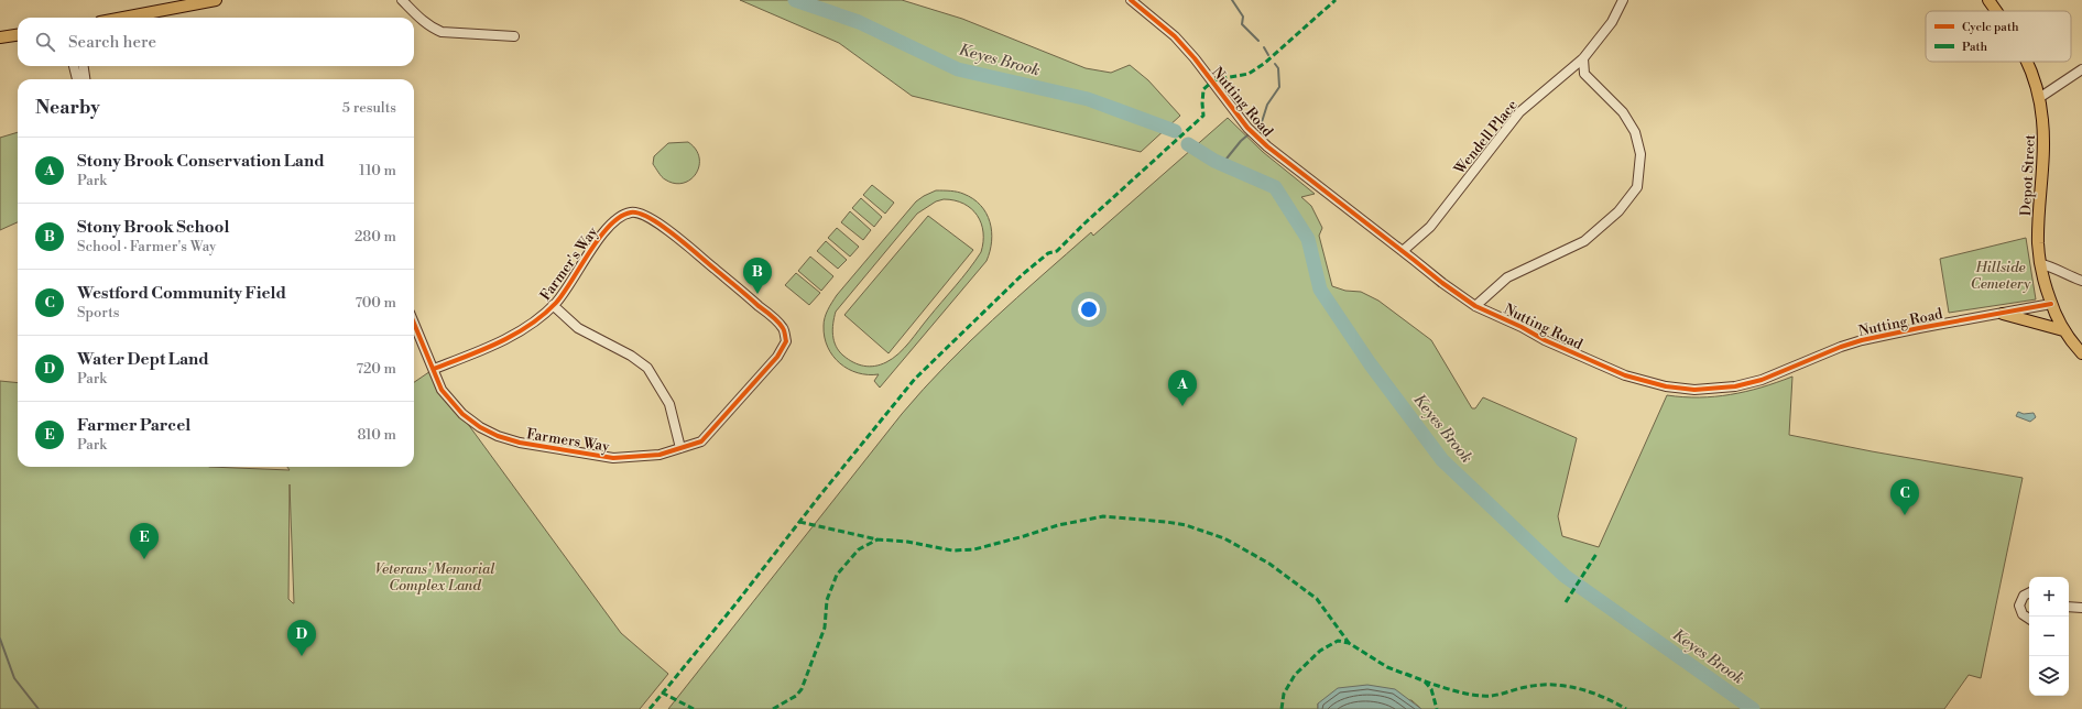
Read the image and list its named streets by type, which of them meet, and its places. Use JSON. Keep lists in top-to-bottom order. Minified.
{"streets":{"main road":["Depot Street"],"street":["Nutting Road","Wendell Place","Farmer's Way","Farmers Way"]},"crossings":[["Nutting Road","Wendell Place"],["Nutting Road","Depot Street"],["Farmer's Way","Farmers Way"]],"water":["Keyes Brook"],"parks":["Hillside Cemetery","Veterans' Memorial Complex Land"],"legend":["Cycle path","Path"],"page":{"search":"Search here","heading":["Nearby","5 results"],"list":[{"mark":"A","name":"Stony Brook Conservation Land","note":"Park","value":"110 m"},{"mark":"B","name":"Stony Brook School","note":"School · Farmer's Way","value":"280 m"},{"mark":"C","name":"Westford Community Field","note":"Sports","value":"700 m"},{"mark":"D","name":"Water Dept Land","note":"Park","value":"720 m"},{"mark":"E","name":"Farmer Parcel","note":"Park","value":"810 m"}],"pins":["B","A","C","E","D"],"map_buttons":["+","−"]}}
